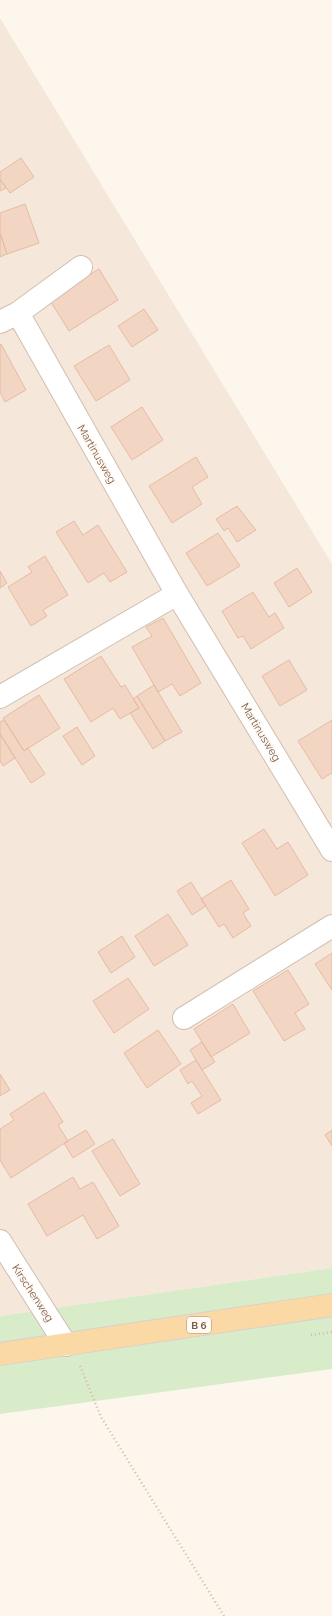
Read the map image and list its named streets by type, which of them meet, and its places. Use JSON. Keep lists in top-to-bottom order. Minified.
{"streets":{"main road":["B 6"],"street":["Martinusweg","Kirschenweg"]},"crossings":[["Kirschenweg","B 6"]]}
